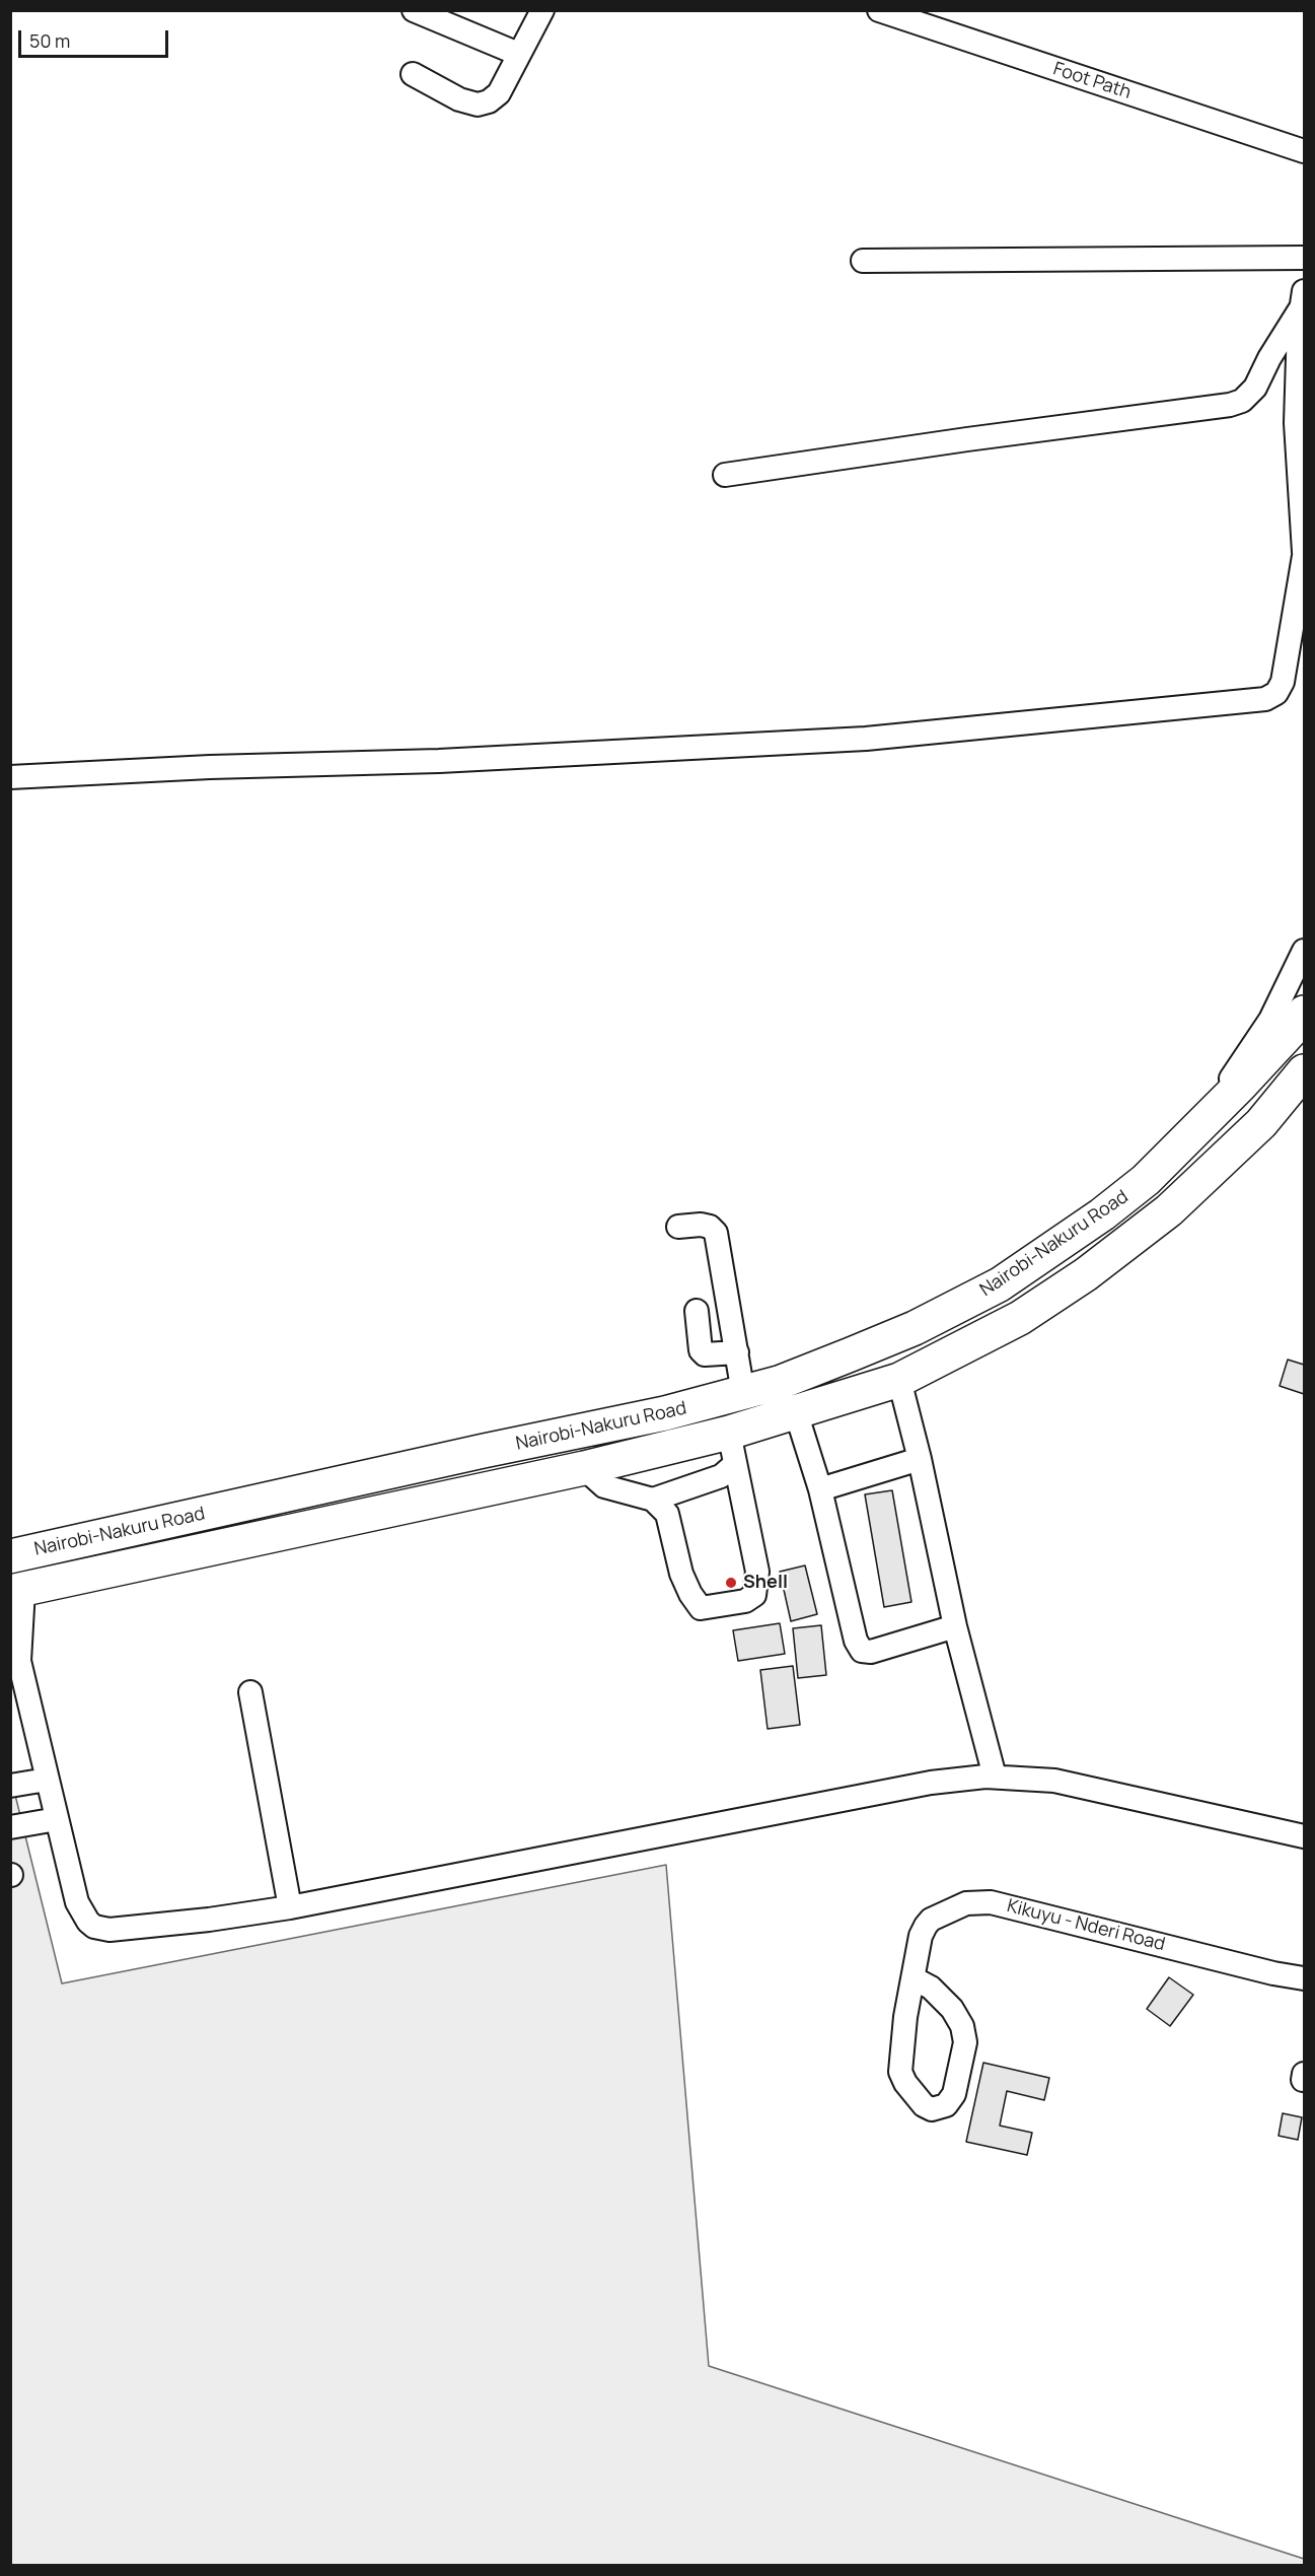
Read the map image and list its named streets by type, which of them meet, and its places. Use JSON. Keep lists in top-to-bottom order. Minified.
{"streets":{"highway":["Nairobi-Nakuru Road"],"street":["Foot Path","Kikuyu - Nderi Road"]},"places":["Shell"],"scale_bar":"50 m"}
